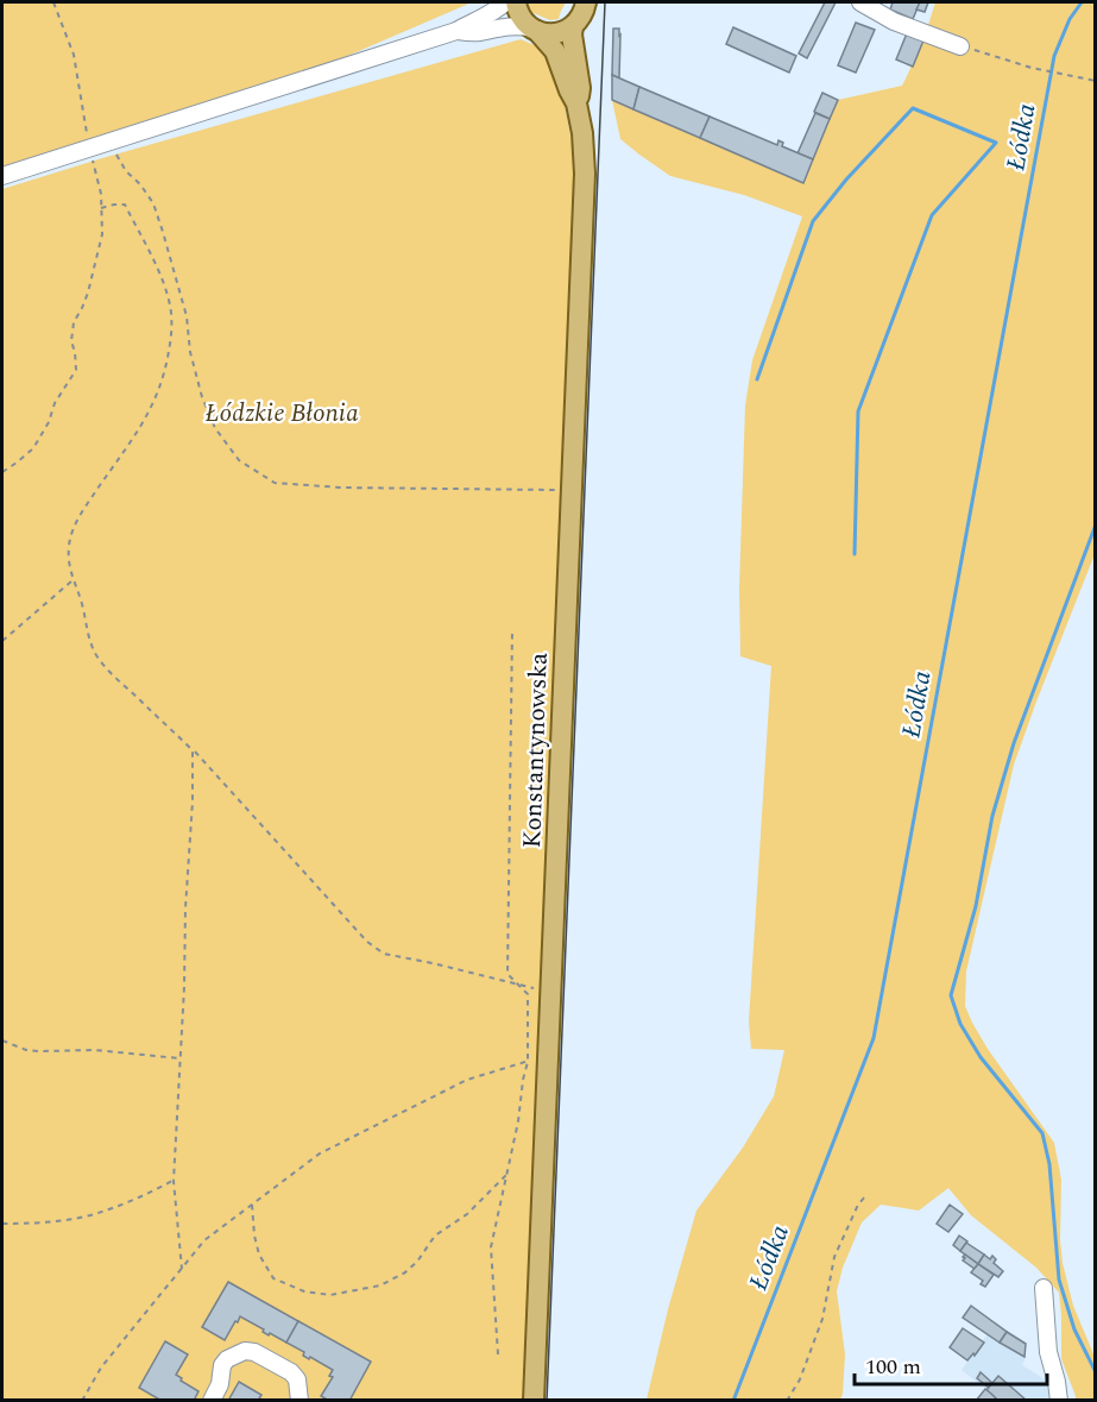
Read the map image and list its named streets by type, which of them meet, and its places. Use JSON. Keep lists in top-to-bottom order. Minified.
{"streets":{"main road":["Konstantynowska"]},"water":["Łódka"],"parks":["Łódzkie Błonia"],"scale_bar":"100 m"}
